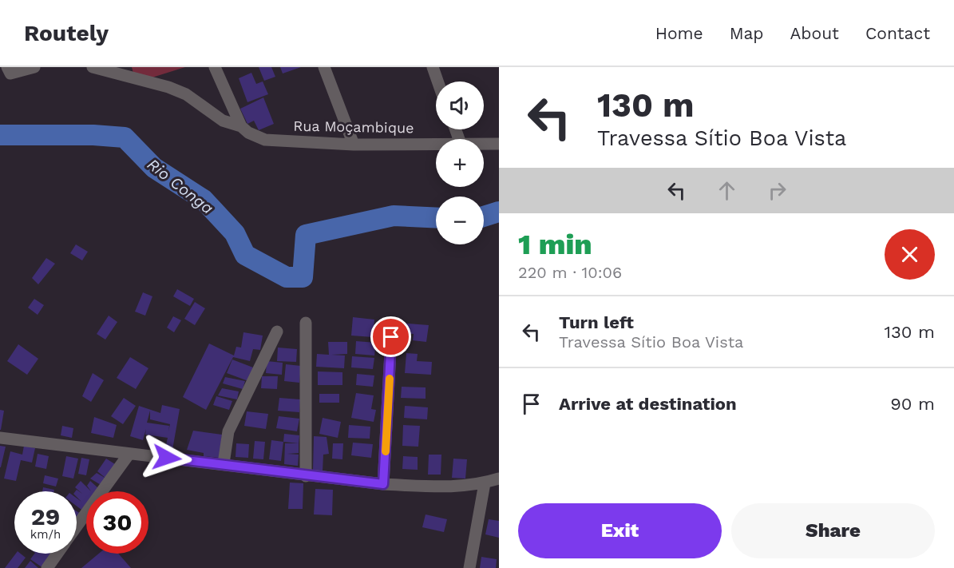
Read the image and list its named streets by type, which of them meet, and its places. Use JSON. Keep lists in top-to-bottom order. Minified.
{"streets":{"street":["Rua Moçambique"]},"water":["Rio Conga"],"page":{"header":"Routely","nav":["Home","Map","About","Contact"],"turn":["130 m","Travessa Sítio Boa Vista"],"map_buttons":["+","−"],"heading":["1 min","220 m · 10:06"],"list":[{"name":"Turn left","note":"Travessa Sítio Boa Vista","value":"130 m"},{"name":"Arrive at destination","value":"90 m"}],"speed":"29 km/h","limit":"30","buttons":["Exit","Share"]}}
